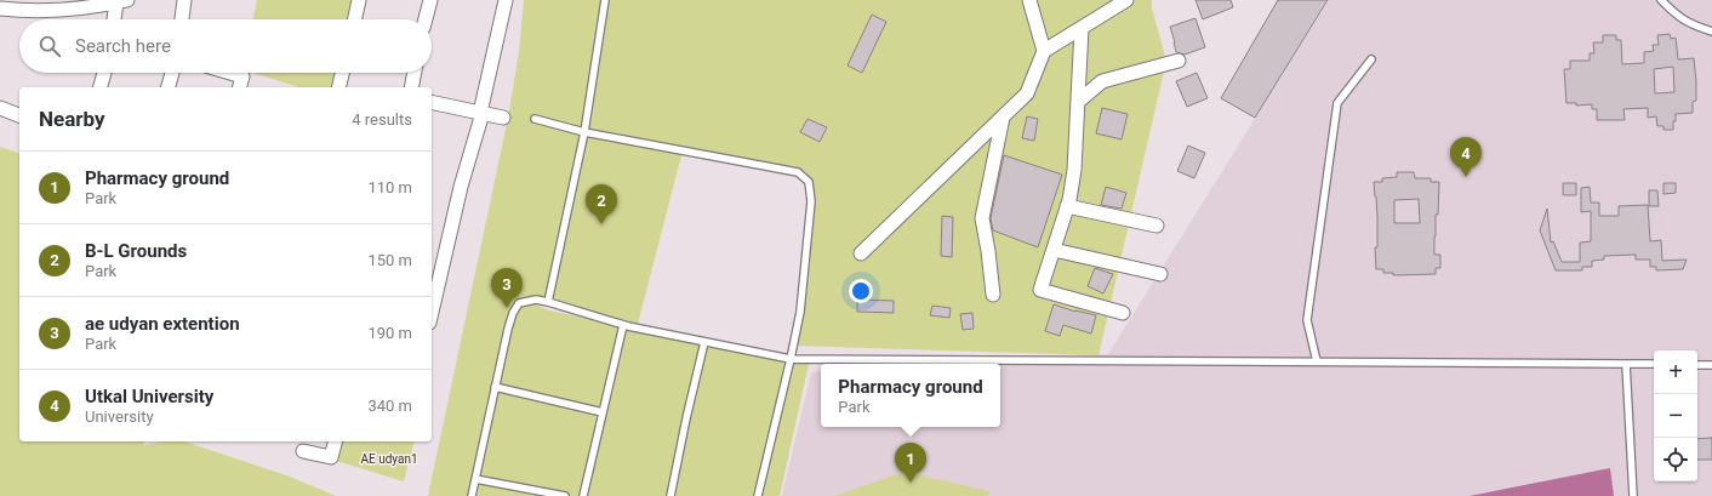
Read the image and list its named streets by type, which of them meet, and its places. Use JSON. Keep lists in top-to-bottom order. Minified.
{"parks":["AE udyan1"],"page":{"search":"Search here","heading":["Nearby","4 results"],"pins":["4","2","3","1"],"list":[{"mark":"1","name":"Pharmacy ground","note":"Park","value":"110 m"},{"mark":"2","name":"B-L Grounds","note":"Park","value":"150 m"},{"mark":"3","name":"ae udyan extention","note":"Park","value":"190 m"},{"mark":"4","name":"Utkal University","note":"University","value":"340 m"}],"map_buttons":["+","−"],"popup":["Pharmacy ground","Park"]}}
